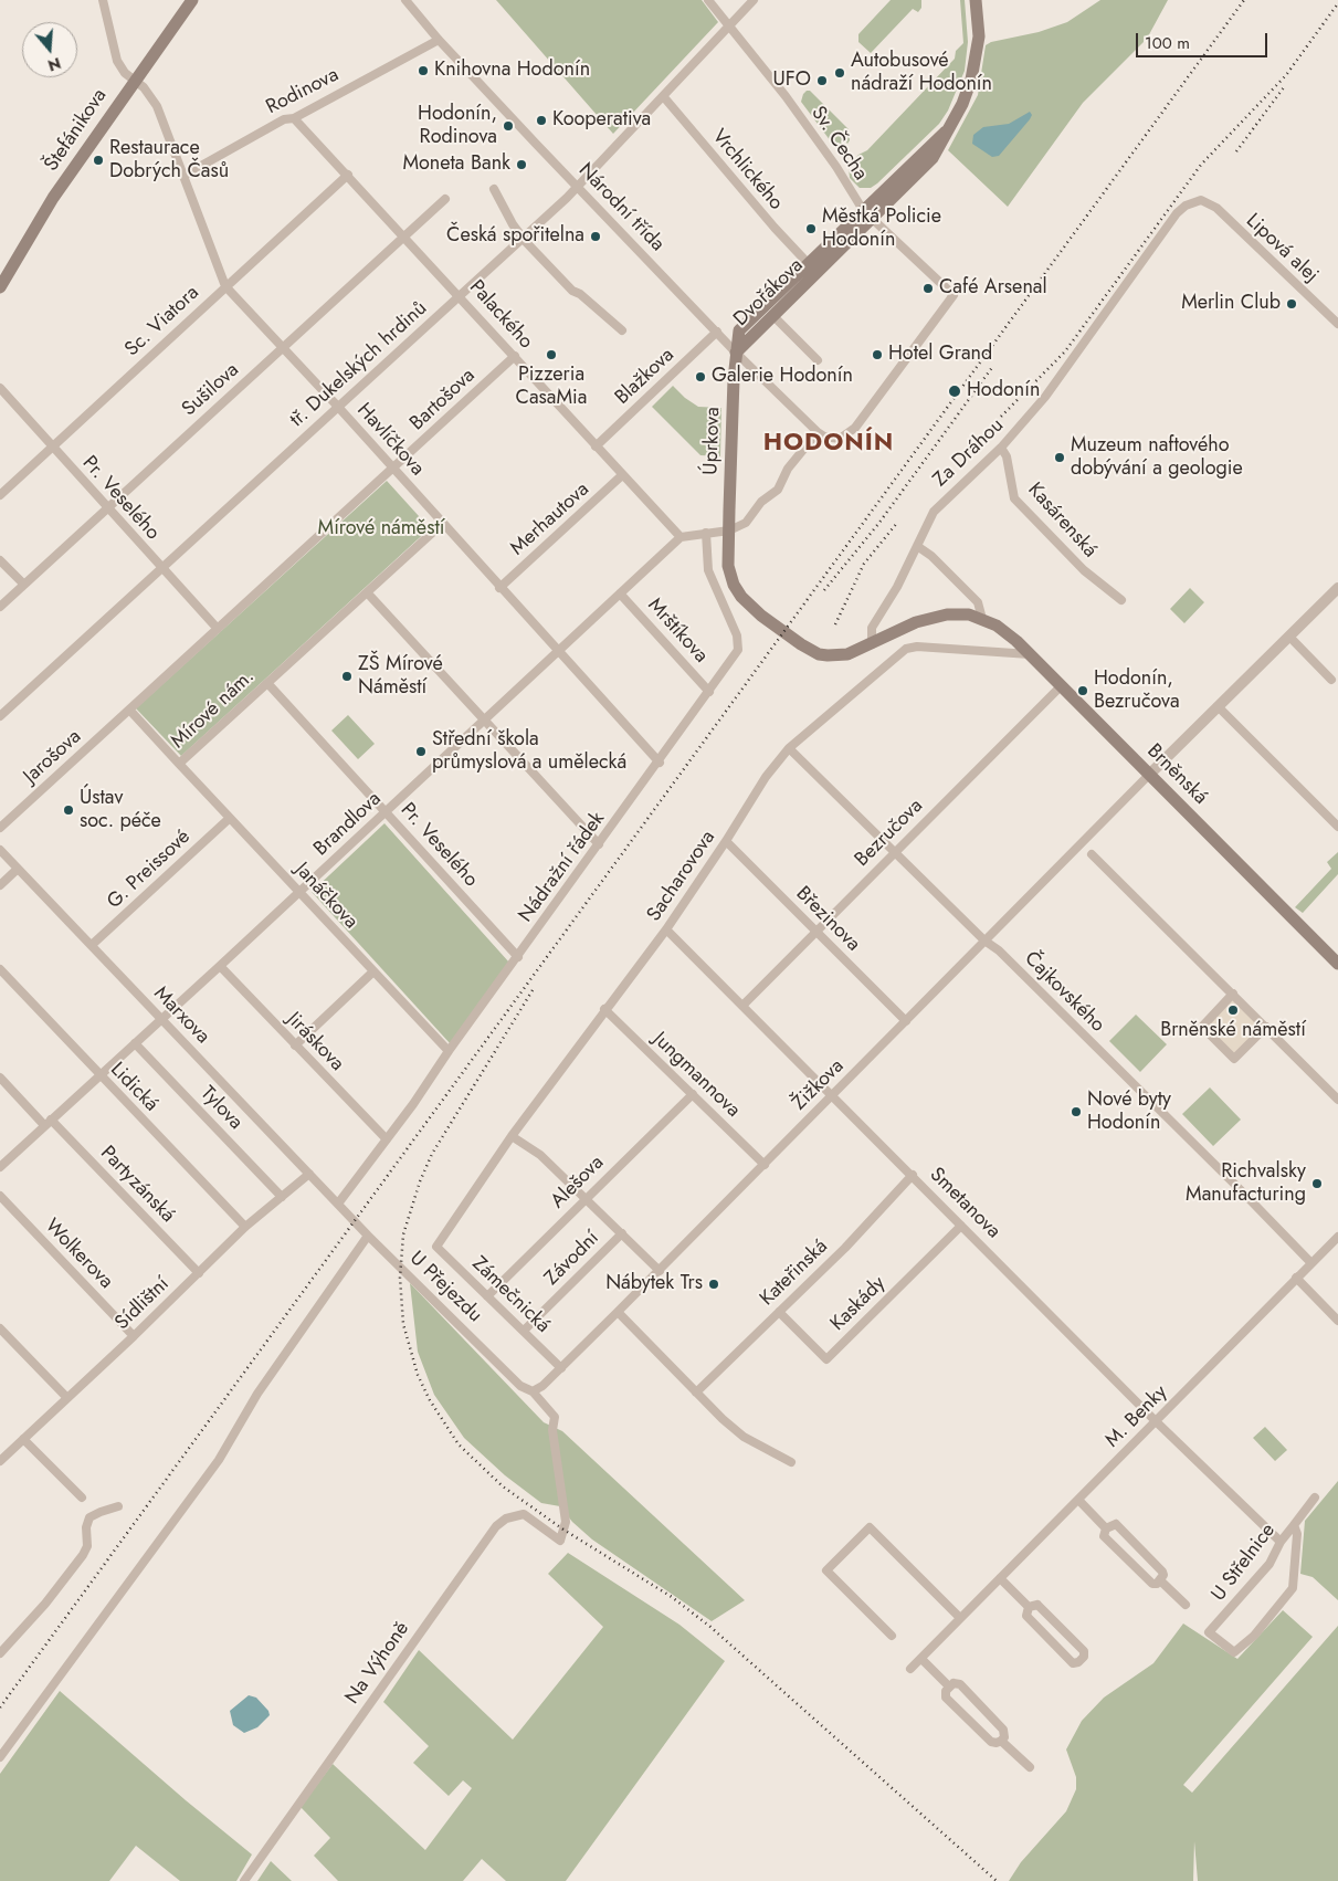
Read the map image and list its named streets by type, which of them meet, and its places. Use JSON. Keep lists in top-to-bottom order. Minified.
{"streets":{"main road":["Štefánikova","Dvořákova","Úprkova","Brněnská"],"street":["Rodinova","Sv. Čecha","Vrchlického","Národní třída","Lipová alej","Palackého","Sc. Viatora","tř. Dukelských hrdinů","Blažkova","Sušilova","Bartošova","Havlíčkova","Za Dráhou","Pr. Veselého","Merhautova","Kasárenská","Mrštíkova","Mírové nám.","Jarošova","Brandlova","Bezručova","Nádražní řádek","G. Preissové","Sacharovova","Janáčkova","Březinova","Čajkovského","Marxova","Jiráskova","Jungmannova","Žižkova","Lidická","Tylova","Alešova","Partyzánská","Smetanova","Wolkerova","Závodní","Kateřinská","U Přejezdu","Zámečnická","Sídlištní","Kaskády","M. Benky","U Střelnice","Na Výhoně"]},"crossings":[["Rodinova","Národní třída"],["Rodinova","Palackého"],["Rodinova","Havlíčkova"],["Štefánikova","Havlíčkova"],["Sv. Čecha","Národní třída"],["Sv. Čecha","Dvořákova"],["Sv. Čecha","tř. Dukelských hrdinů"],["Vrchlického","Dvořákova"],["Vrchlického","tř. Dukelských hrdinů"],["Národní třída","Dvořákova"],["Národní třída","tř. Dukelských hrdinů"],["Národní třída","Blažkova"],["Národní třída","Úprkova"],["Lipová alej","Za Dráhou"],["Dvořákova","Úprkova"],["Palackého","Sc. Viatora"],["Palackého","tř. Dukelských hrdinů"],["Palackého","Blažkova"],["Palackého","Sušilova"],["Palackého","Bartošova"],["Palackého","Merhautova"],["Palackého","Brandlova"],["Sc. Viatora","Havlíčkova"],["Sc. Viatora","Pr. Veselého"],["tř. Dukelských hrdinů","Havlíčkova"],["tř. Dukelských hrdinů","Pr. Veselého"],["Sušilova","Havlíčkova"],["Sušilova","Pr. Veselého"],["Bartošova","Havlíčkova"],["Havlíčkova","Merhautova"],["Havlíčkova","Mírové nám."],["Havlíčkova","Brandlova"],["Havlíčkova","Nádražní řádek"],["Úprkova","Brněnská"],["Za Dráhou","Kasárenská"],["Za Dráhou","Brněnská"],["Pr. Veselého","Mírové nám."],["Pr. Veselého","Brandlova"],["Pr. Veselého","Nádražní řádek"],["Mrštíkova","Brandlova"],["Mrštíkova","Nádražní řádek"],["Mírové nám.","Jarošova"],["Mírové nám.","Janáčkova"],["Brněnská","Bezručova"],["Brněnská","Sacharovova"],["Brněnská","Žižkova"],["Brandlova","Janáčkova"],["Brandlova","Marxova"],["Brandlova","Jiráskova"],["Brandlova","Lidická"],["Brandlova","Tylova"],["Brandlova","Partyzánská"],["Bezručova","Březinova"],["Bezručova","Čajkovského"],["Bezručova","Smetanova"],["Nádražní řádek","Janáčkova"],["Nádražní řádek","Marxova"],["Nádražní řádek","Jiráskova"],["Nádražní řádek","U Přejezdu"],["G. Preissové","Janáčkova"],["G. Preissové","Marxova"],["Sacharovova","Březinova"],["Sacharovova","Čajkovského"],["Sacharovova","Jungmannova"],["Sacharovova","Smetanova"],["Sacharovova","Zámečnická"],["Březinova","Žižkova"],["Čajkovského","Žižkova"],["Čajkovského","M. Benky"],["Marxova","U Přejezdu"],["Marxova","Sídlištní"],["Jungmannova","Žižkova"],["Jungmannova","Alešova"],["Žižkova","Smetanova"],["Žižkova","U Přejezdu"],["Žižkova","Zámečnická"],["Žižkova","Na Výhoně"],["Lidická","Sídlištní"],["Tylova","Sídlištní"],["Alešova","Zámečnická"],["Partyzánská","Sídlištní"],["Smetanova","Kateřinská"],["Smetanova","Kaskády"],["Smetanova","M. Benky"],["Smetanova","U Střelnice"],["Wolkerova","Sídlištní"],["Závodní","Zámečnická"],["Kateřinská","Kaskády"],["U Přejezdu","Na Výhoně"]],"districts":["HODONÍN"],"parks":["Mírové náměstí"],"places":["Knihovna Hodonín","Autobusové nádraží Hodonín","UFO","Kooperativa","Hodonín, Rodinova","Restaurace Dobrých Časů","Moneta Bank","Městká Policie Hodonín","Česká spořitelna","Café Arsenal","Merlin Club","Pizzeria CasaMia","Hotel Grand","Galerie Hodonín","Hodonín","Muzeum naftového dobývání a geologie","ZŠ Mírové Náměstí","Hodonín, Bezručova","Střední škola průmyslová a umělecká","Ústav soc. péče","Brněnské náměstí","Nové byty Hodonín","Richvalsky Manufacturing","Nábytek Trs"],"scale_bar":"100 m","north":"bottom"}
